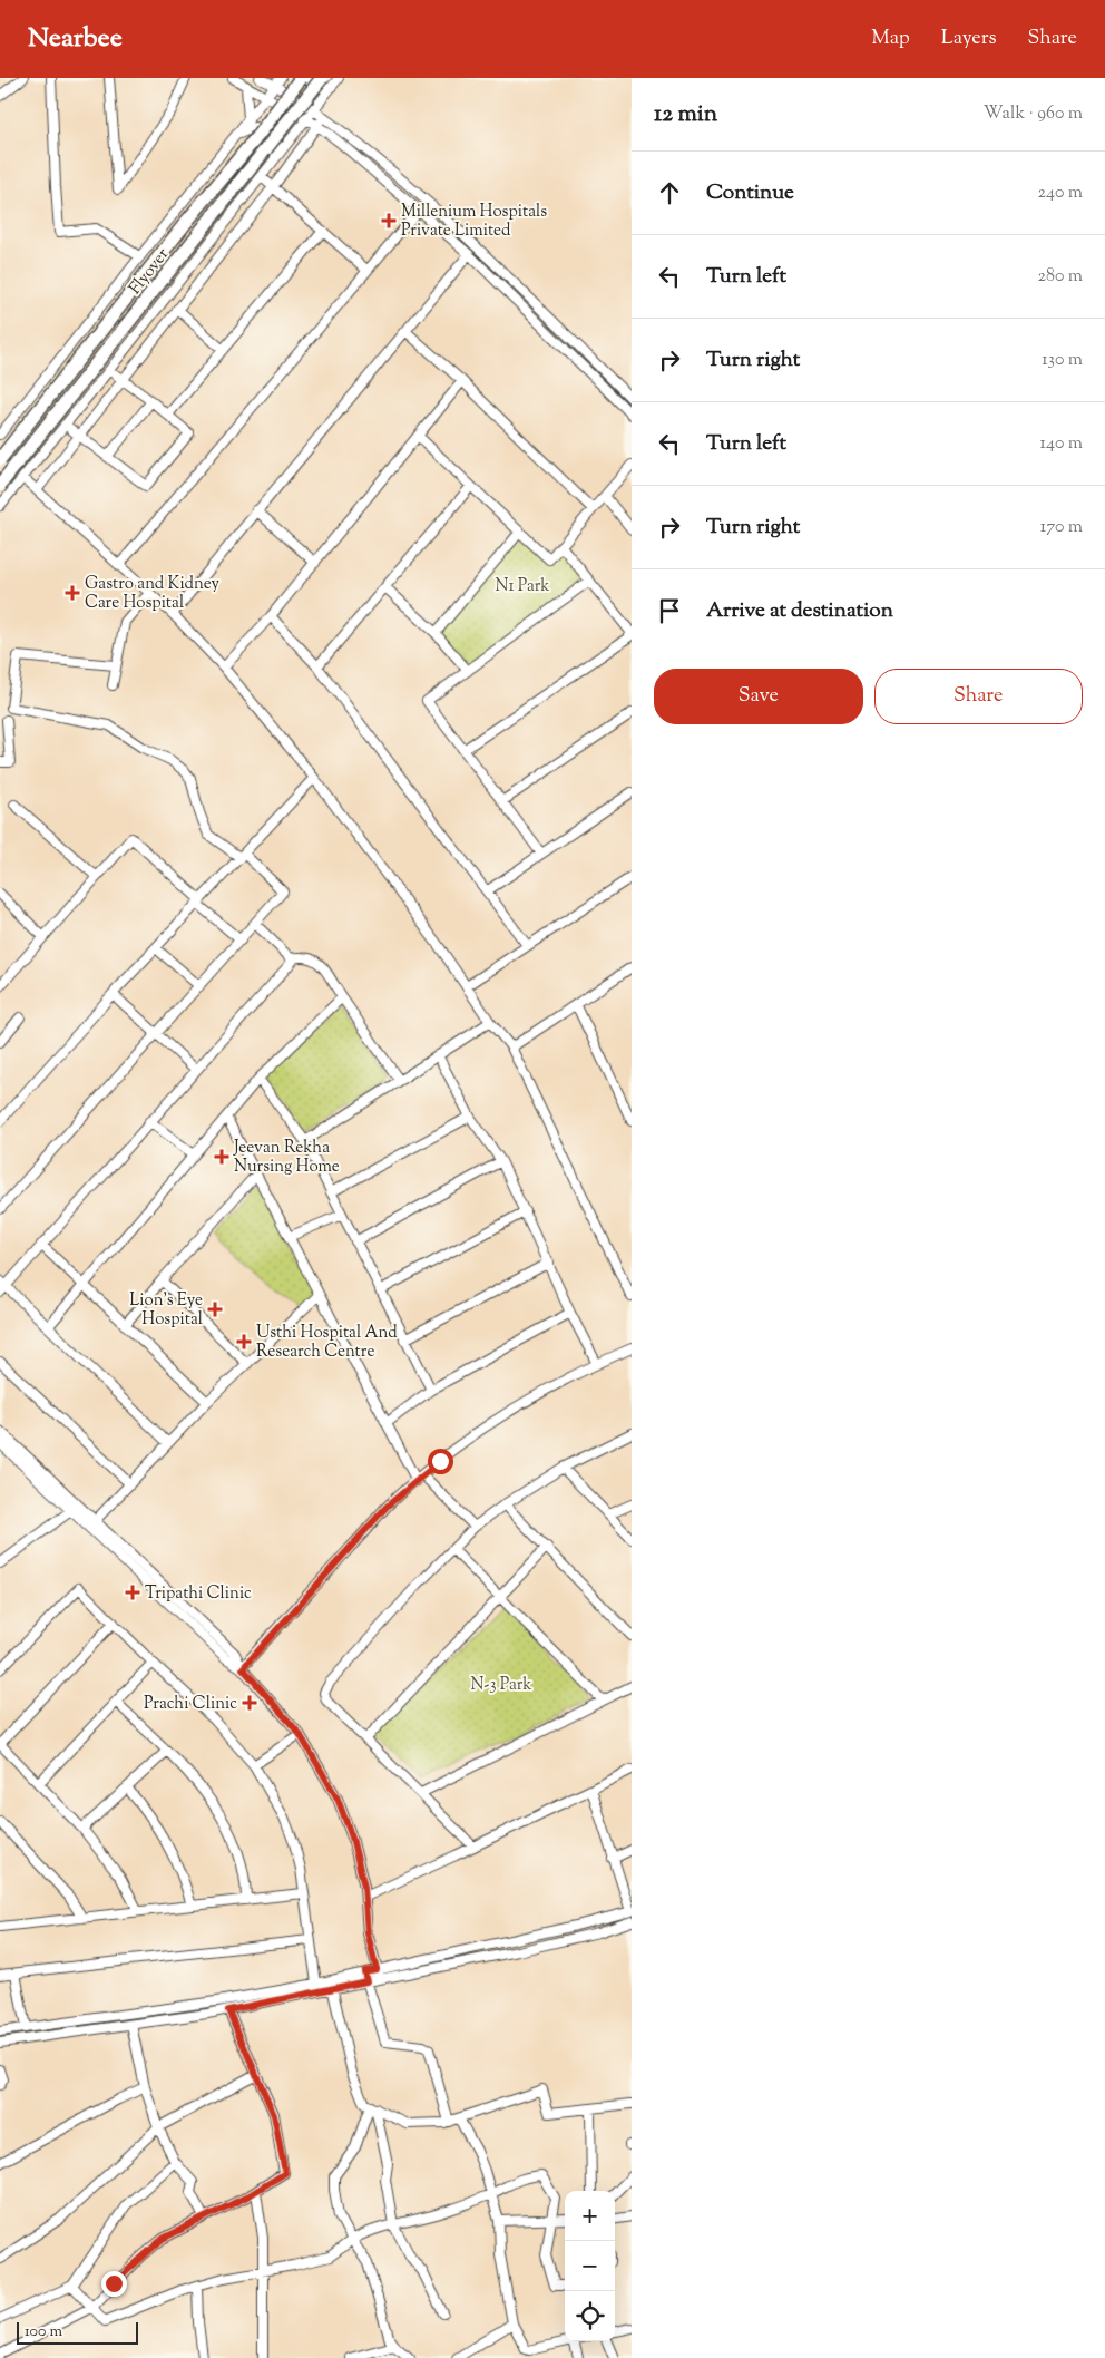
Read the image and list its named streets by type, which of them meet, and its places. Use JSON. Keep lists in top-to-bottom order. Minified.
{"streets":{"highway":["Flyover"]},"parks":["N1 Park","N-3 Park"],"places":{"health":["Millenium Hospitals Private Limited","Gastro and Kidney Care Hospital","Jeevan Rekha Nursing Home","Lion's Eye Hospital","Usthi Hospital And Research Centre","Tripathi Clinic","Prachi Clinic"]},"scale_bar":"100 m","page":{"header":"Nearbee","nav":["Map","Layers","Share"],"heading":["12 min","Walk · 960 m"],"list":[["Continue","240 m"],["Turn left","280 m"],["Turn right","130 m"],["Turn left","140 m"],["Turn right","170 m"],"Arrive at destination"],"buttons":["Save","Share"],"map_buttons":["+","−"],"scale":"100 m"}}
